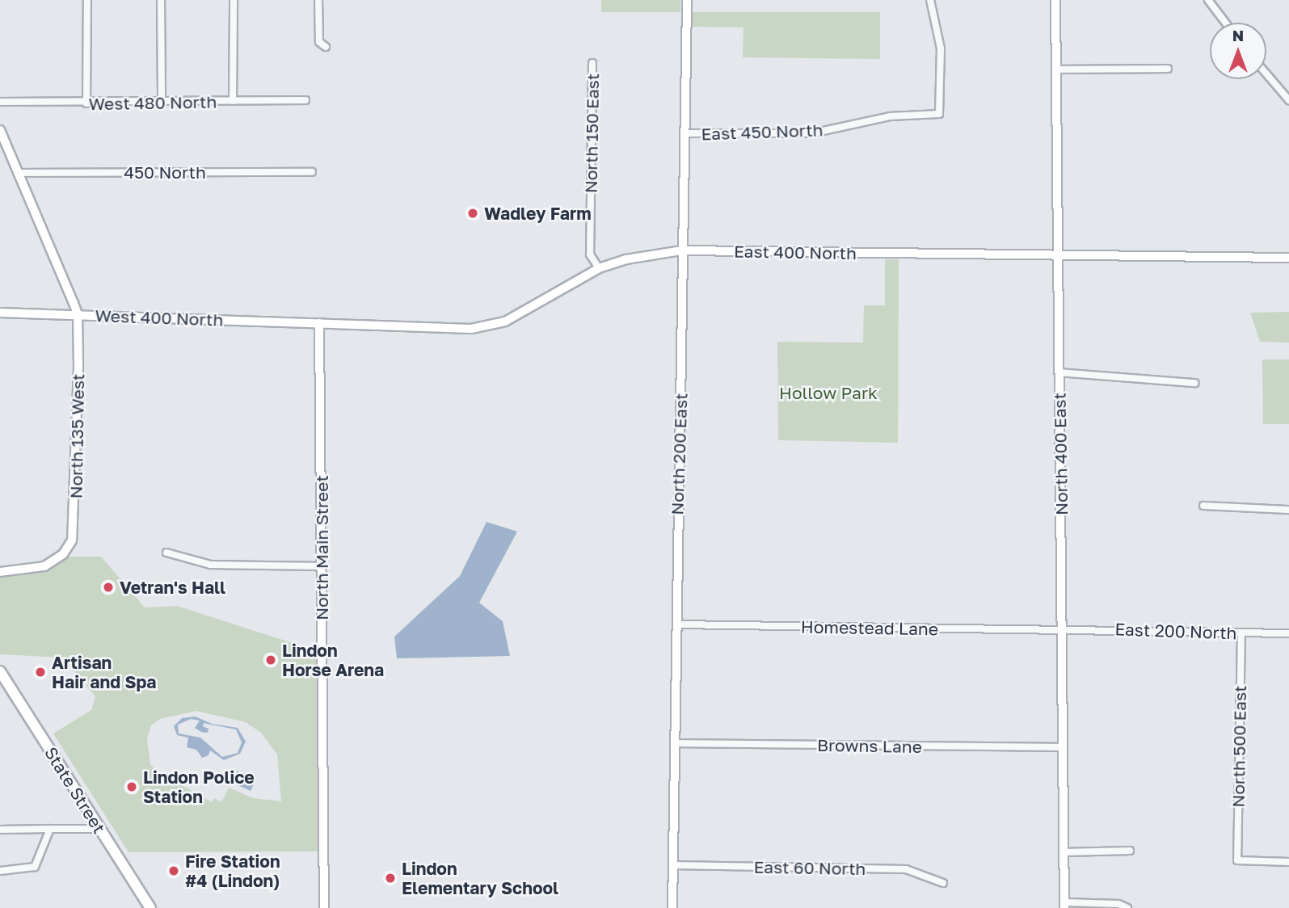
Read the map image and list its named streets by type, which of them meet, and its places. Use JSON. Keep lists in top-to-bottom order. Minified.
{"streets":{"main road":["State Street"],"street":["West 480 North","East 450 North","North 150 East","450 North","East 400 North","West 400 North","North 135 West","North 200 East","North 400 East","North Main Street","Homestead Lane","East 200 North","Browns Lane","North 500 East","East 60 North"]},"crossings":[["East 450 North","North 200 East"],["North 150 East","East 400 North"],["East 400 North","West 400 North"],["East 400 North","North 200 East"],["East 400 North","North 400 East"],["East 400 North","North Main Street"],["West 400 North","North 135 West"],["West 400 North","North Main Street"],["North 200 East","Homestead Lane"],["North 200 East","Browns Lane"],["North 200 East","East 60 North"],["North 400 East","Homestead Lane"],["North 400 East","East 200 North"],["North 400 East","Browns Lane"],["Homestead Lane","East 200 North"],["East 200 North","North 500 East"]],"parks":["Hollow Park"],"places":["Wadley Farm","Vetran's Hall","Lindon Horse Arena","Artisan Hair and Spa","Lindon Police Station","Fire Station #4 (Lindon)","Lindon Elementary School"],"north":"top"}
